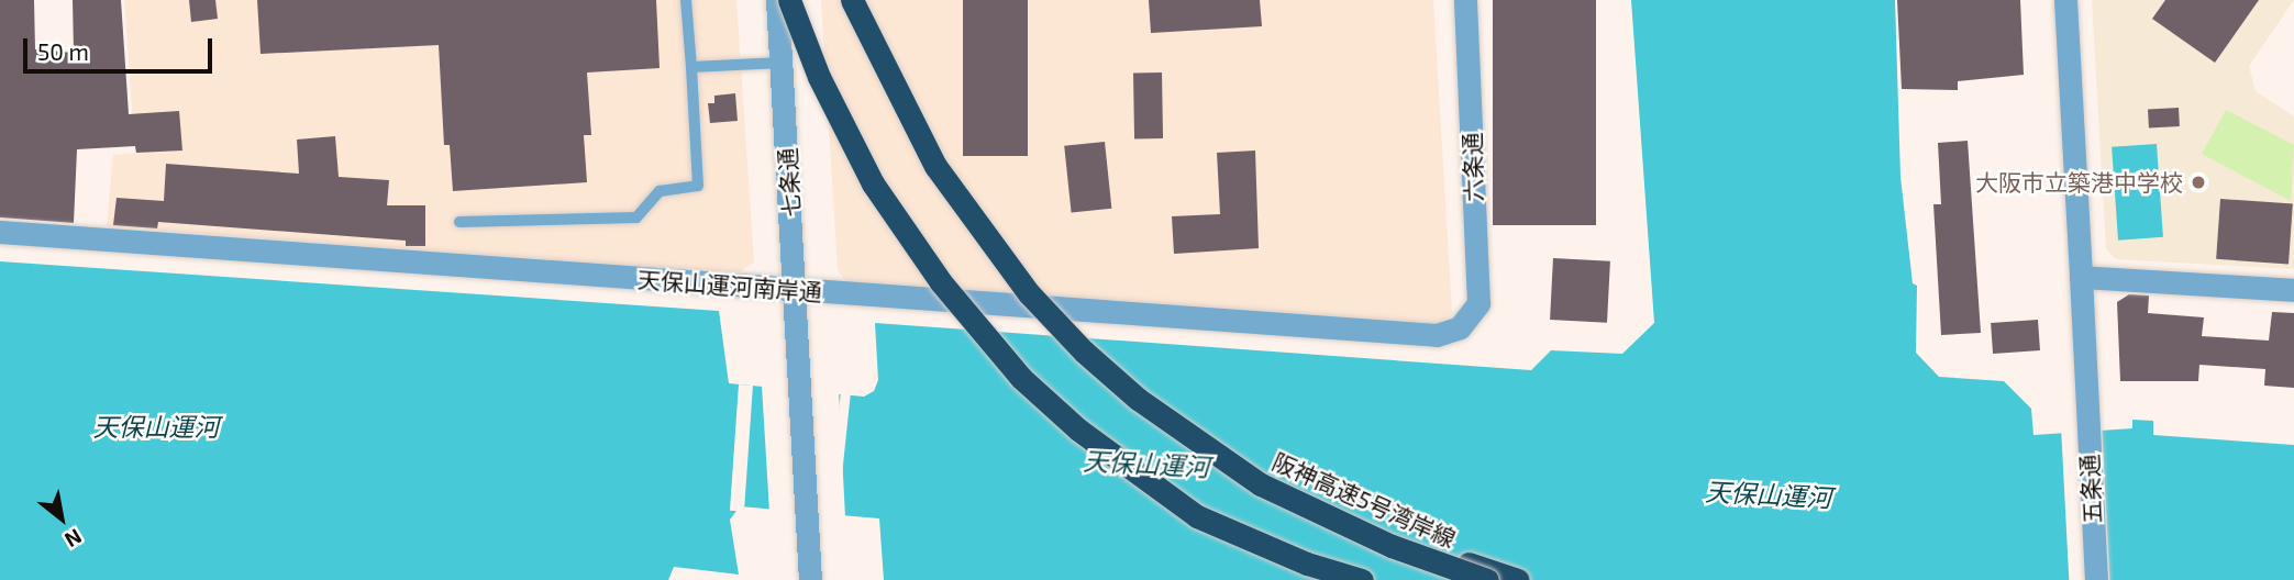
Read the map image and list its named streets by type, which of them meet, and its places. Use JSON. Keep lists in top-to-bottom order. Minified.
{"streets":{"highway":["阪神高速5号湾岸線"],"street":["六条通","七条通","天保山運河南岸通","五条通"]},"crossings":[["六条通","天保山運河南岸通"],["七条通","天保山運河南岸通"]],"water":["天保山運河"],"places":["大阪市立築港中学校"],"scale_bar":"50 m","north":"bottom right"}
